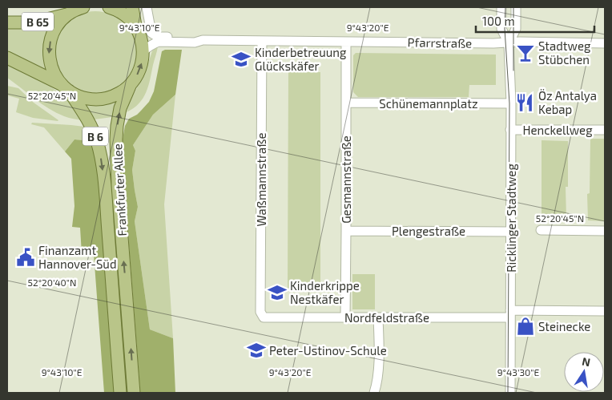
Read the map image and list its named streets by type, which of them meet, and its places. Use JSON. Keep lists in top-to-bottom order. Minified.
{"streets":{"main road":["B 65","B 6","Frankfurter Allee"],"street":["Pfarrstraße","Schünemannplatz","Henckellweg","Waßmannstraße","Gesmannstraße","Ricklinger Stadtweg","Plengestraße","Nordfeldstraße"]},"crossings":[["B 65","B 6"],["Pfarrstraße","B 6"],["Pfarrstraße","Waßmannstraße"],["Pfarrstraße","Gesmannstraße"],["Pfarrstraße","Ricklinger Stadtweg"],["Schünemannplatz","Gesmannstraße"],["Schünemannplatz","Ricklinger Stadtweg"],["Henckellweg","Ricklinger Stadtweg"],["B 6","Frankfurter Allee"],["Waßmannstraße","Nordfeldstraße"],["Gesmannstraße","Plengestraße"],["Gesmannstraße","Nordfeldstraße"],["Ricklinger Stadtweg","Plengestraße"],["Ricklinger Stadtweg","Nordfeldstraße"]],"places":{"bar":["Stadtweg Stübchen"],"school or university":["Kinderbetreuung Glückskäfer","Kinderkrippe Nestkäfer","Peter-Ustinov-Schule"],"restaurant":["Öz Antalya Kebap"],"public building":["Finanzamt Hannover-Süd"],"shop":["Steinecke"]},"scale_bar":"100 m","north":"top","coordinates":["9°43'10\"E","9°43'20\"E","52°20'45\"N","52°20'40\"N","9°43'30\"E"]}
